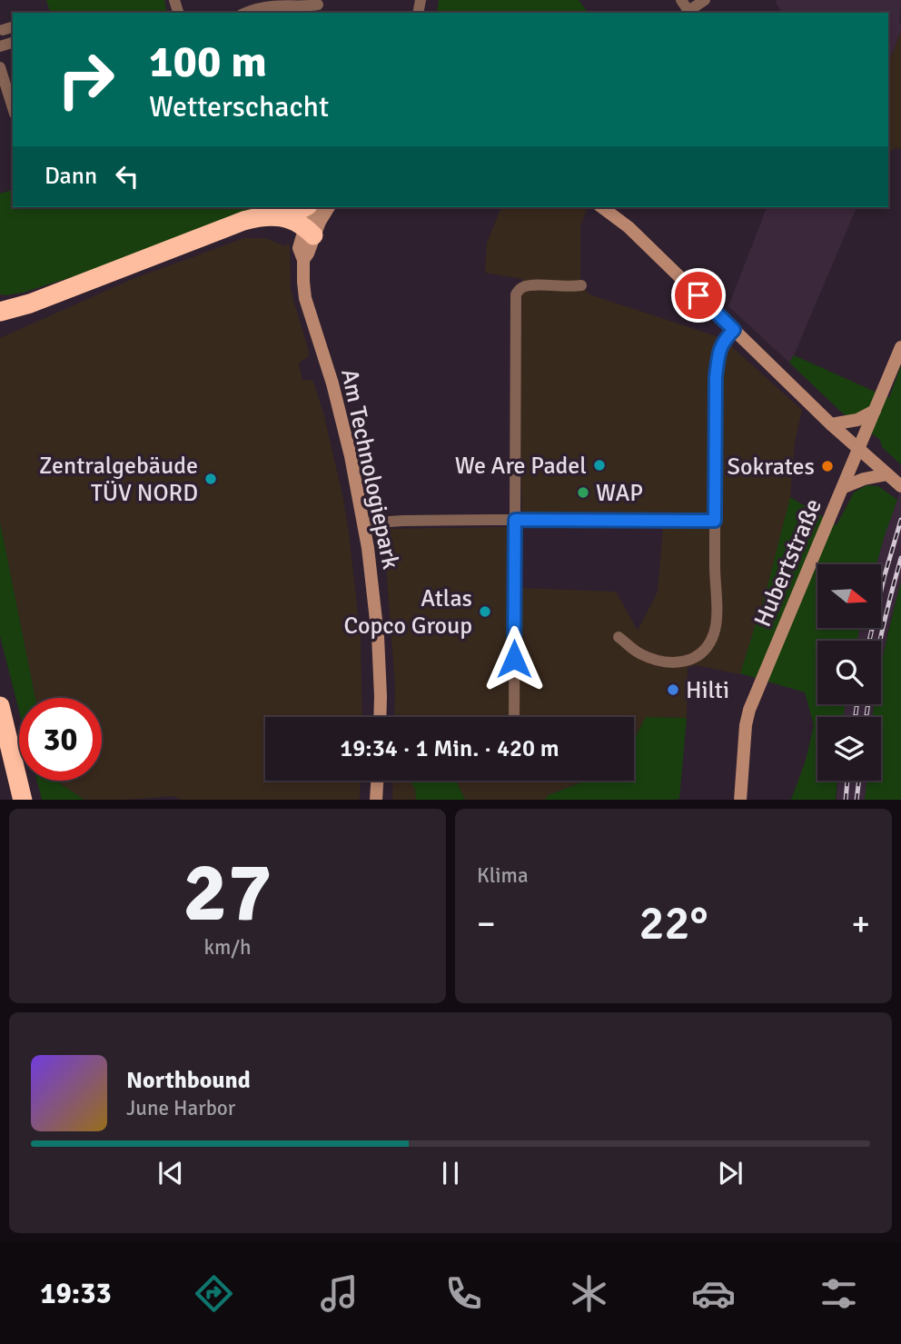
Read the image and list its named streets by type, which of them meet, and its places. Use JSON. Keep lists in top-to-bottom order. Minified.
{"streets":{"street":["Am Technologiepark","Hubertstraße"]},"places":["We Are Padel","Sokrates","Zentralgebäude TÜV NORD","WAP","Atlas Copco Group","Hilti"],"north":"right","page":{"turn":["100 m","Wetterschacht"],"then":"Dann","limit":"30","trip":"19:34 · 1 Min. · 420 m","tile":[["27","km/h"],"Klima"],"heat":["−","22°","+"],"song":["Northbound","June Harbor"],"tabs":"19:33"}}
